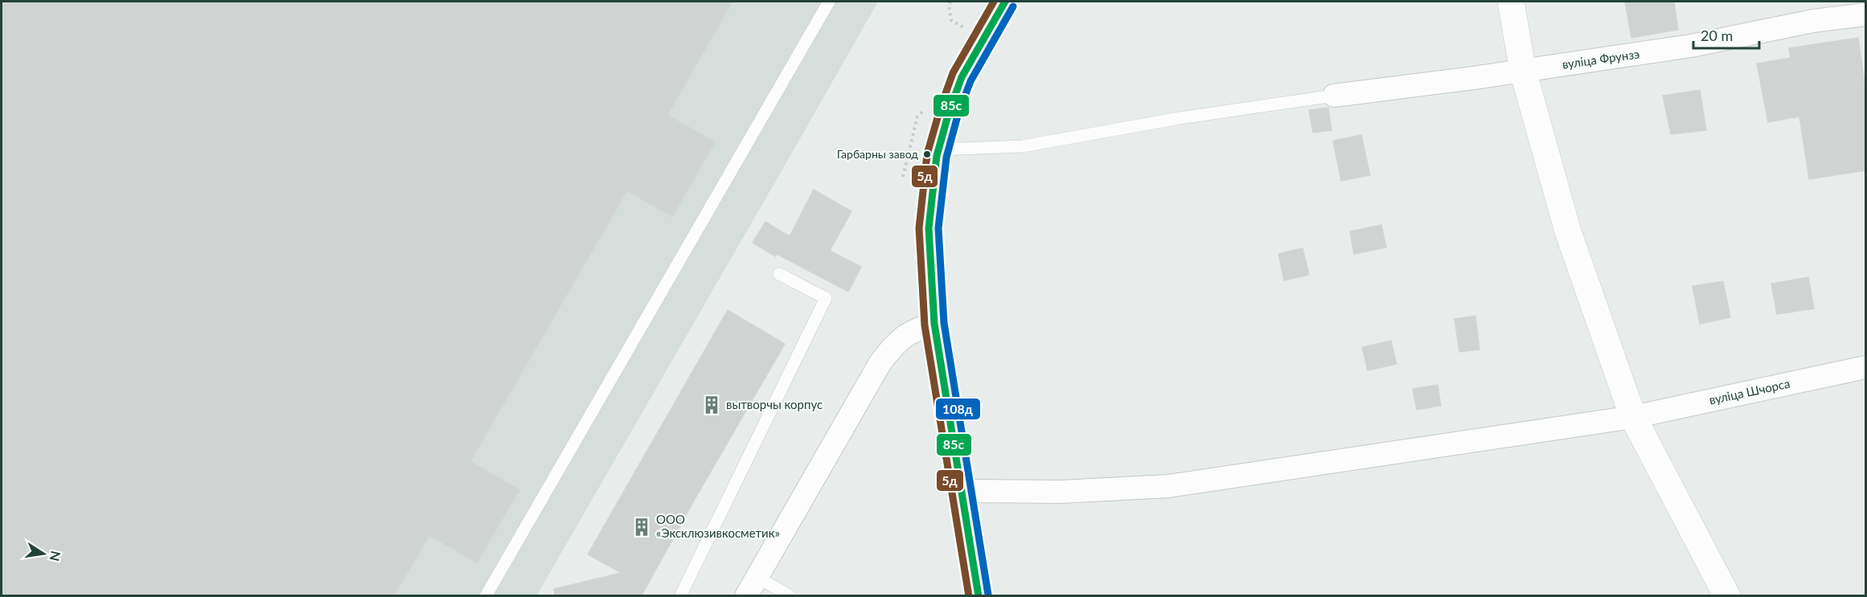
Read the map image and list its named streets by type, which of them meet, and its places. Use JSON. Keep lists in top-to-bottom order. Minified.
{"streets":{"street":["вуліца Фрунзэ","вуліца Шчорса"]},"places":{"other":["Гарбарны завод"],"building":["вытворчы корпус","ООО «Эксклюзивкосметик»"]},"lines":["transit line 85с","transit line 5д","transit line 108д"],"scale_bar":"20 m","north":"right"}
